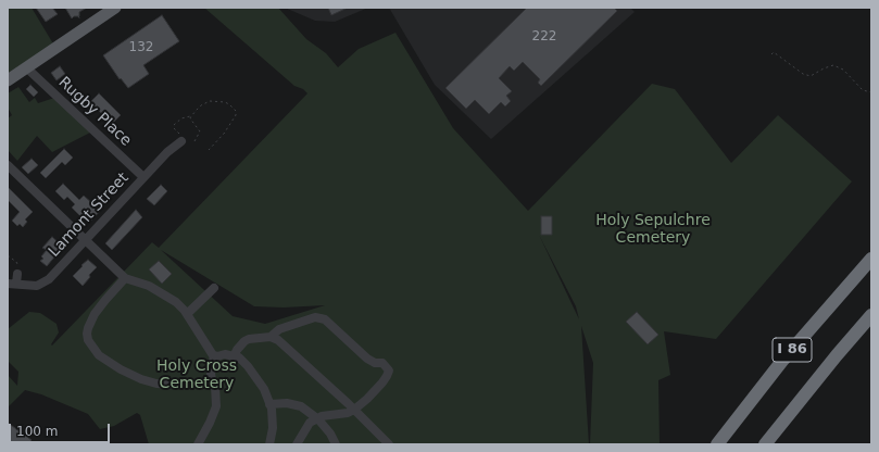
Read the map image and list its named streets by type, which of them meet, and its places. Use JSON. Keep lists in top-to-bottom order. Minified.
{"streets":{"highway":["I 86"],"street":["Rugby Place","Lamont Street"]},"crossings":[["Rugby Place","Lamont Street"]],"parks":["Holy Sepulchre Cemetery","Holy Cross Cemetery"],"house_numbers":["222","132"],"scale_bar":"100 m"}
